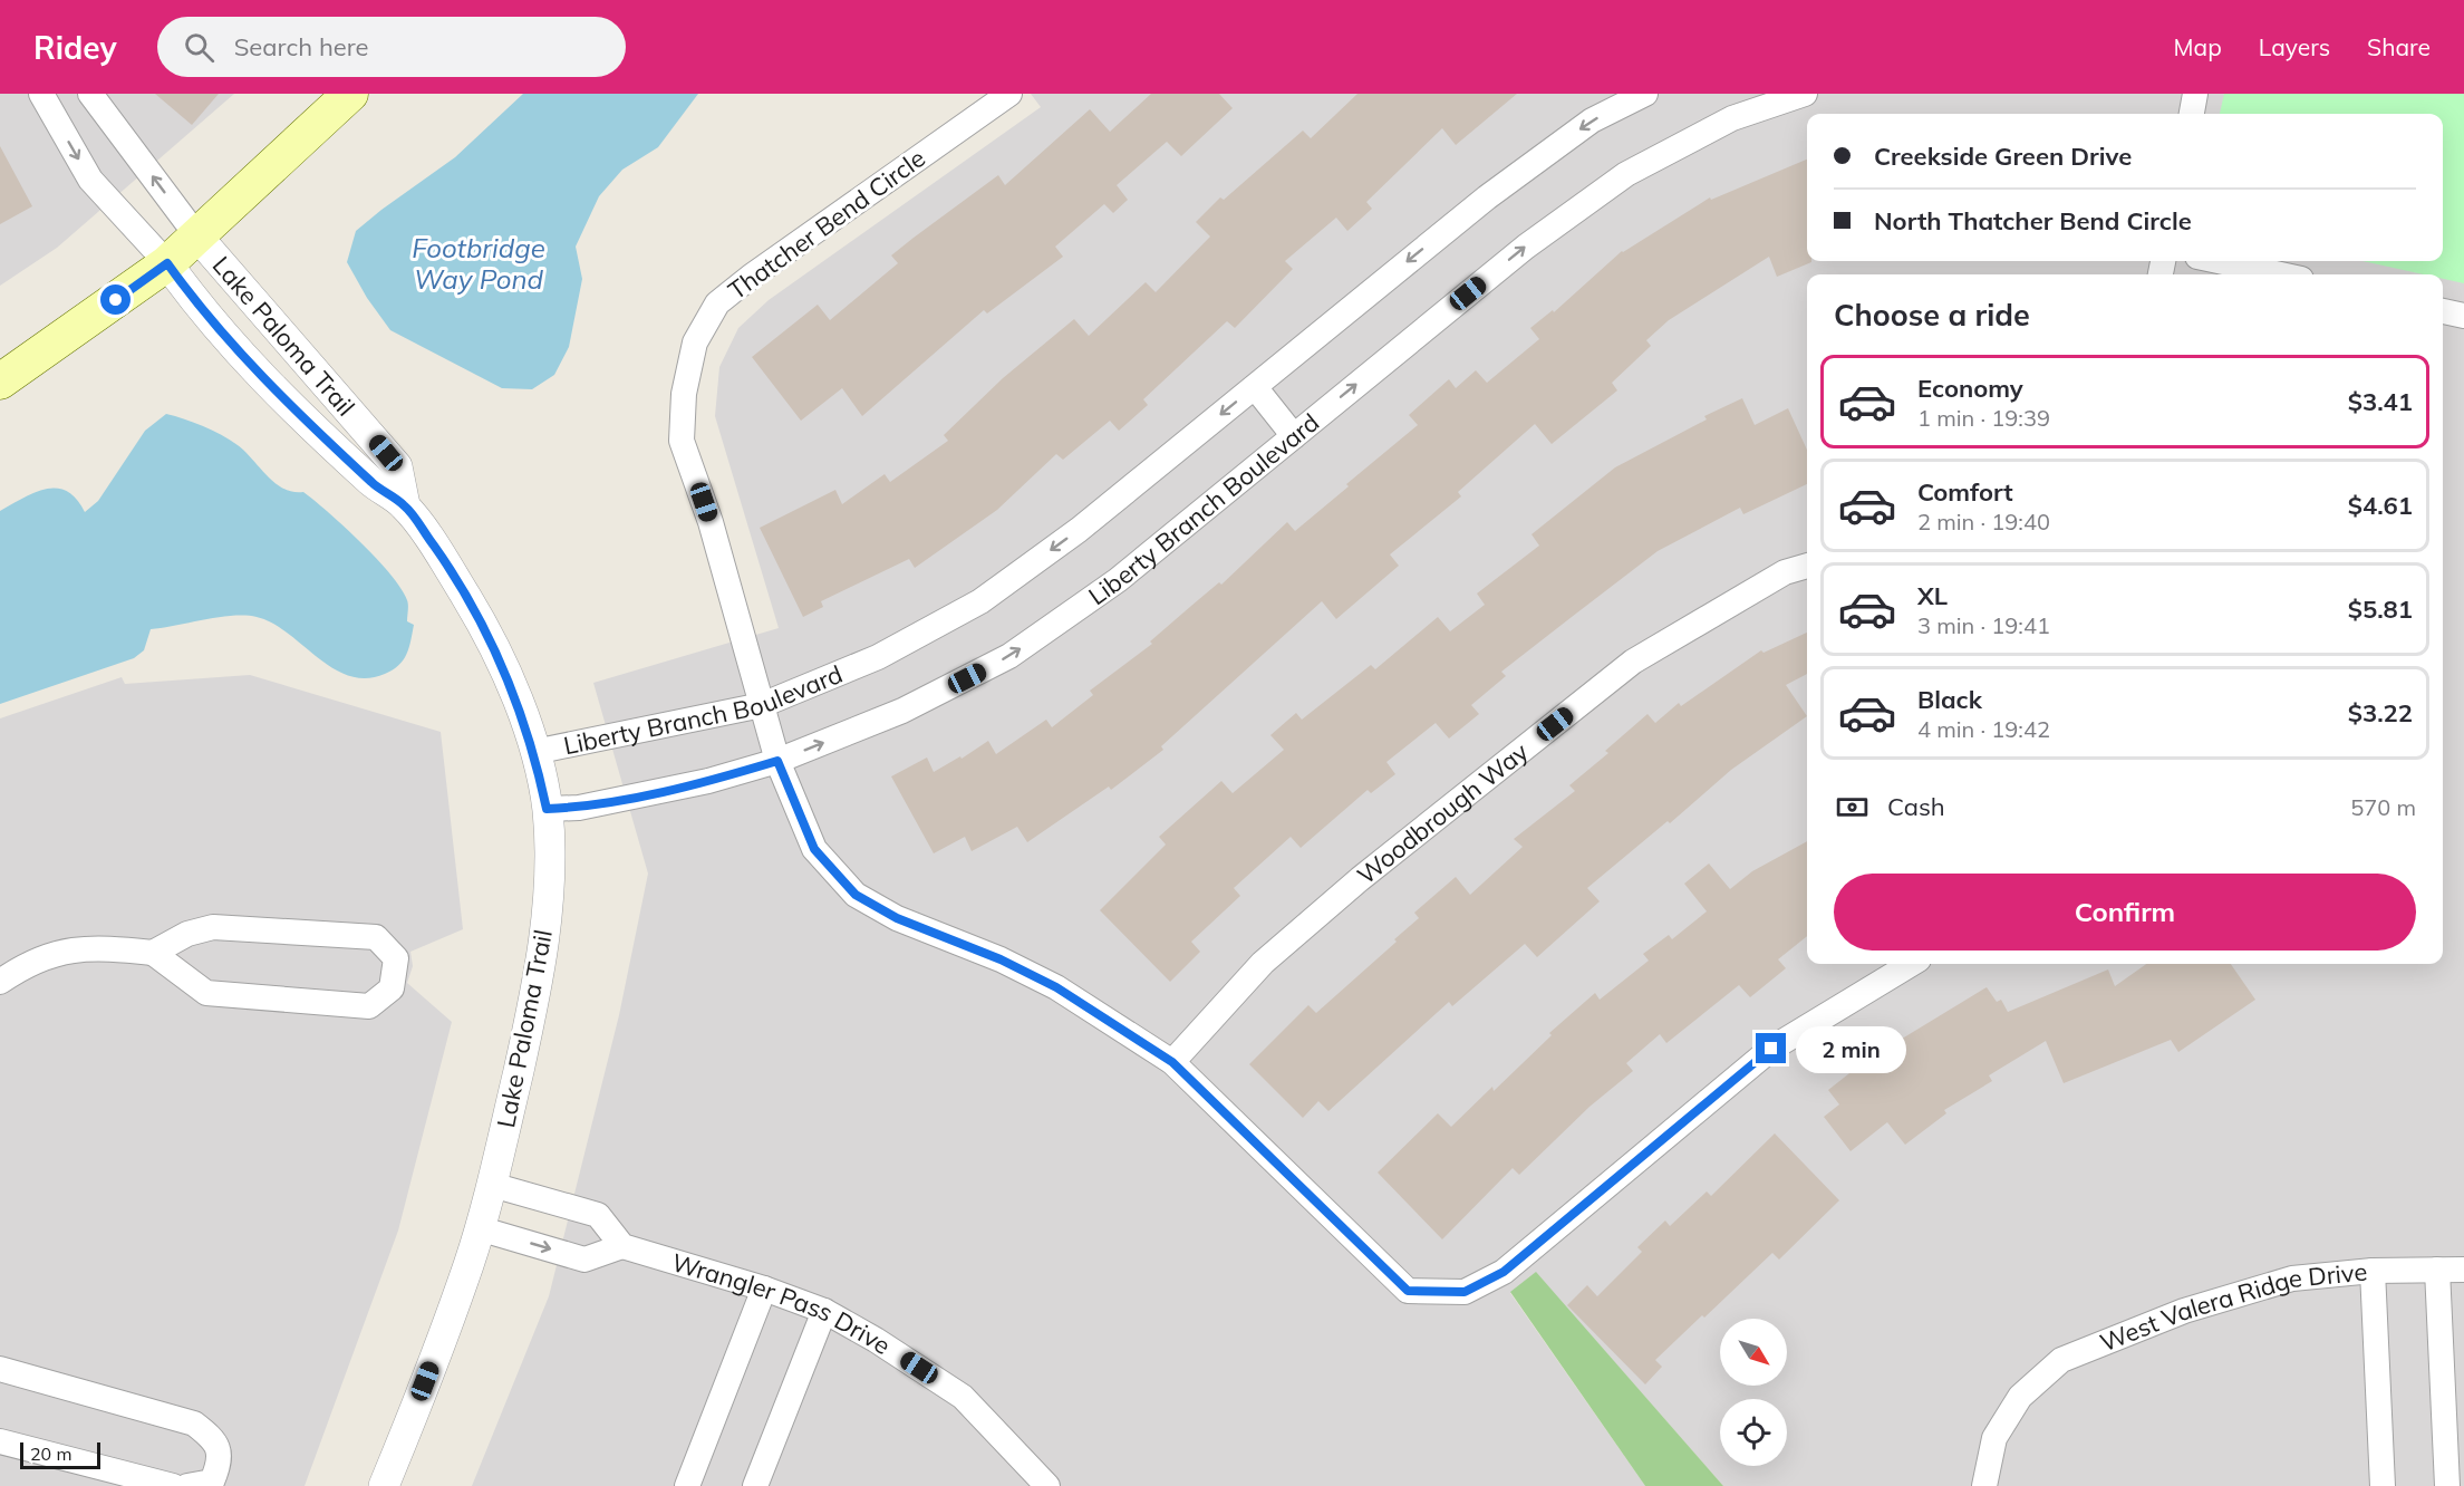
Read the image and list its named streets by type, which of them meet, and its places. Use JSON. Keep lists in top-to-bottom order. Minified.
{"streets":{"street":["Thatcher Bend Circle","Lake Paloma Trail","Liberty Branch Boulevard","Woodbrough Way","Wrangler Pass Drive","West Valera Ridge Drive"]},"crossings":[["Thatcher Bend Circle","Liberty Branch Boulevard"],["Thatcher Bend Circle","Woodbrough Way"],["Lake Paloma Trail","Liberty Branch Boulevard"]],"water":["Footbridge Way Pond"],"scale_bar":"20 m","north":"bottom right","page":{"header":"Ridey","search":"Search here","nav":["Map","Layers","Share"],"banner":["Creekside Green Drive","North Thatcher Bend Circle"],"heading":"Choose a ride","list":[{"name":"Economy","note":"1 min · 19:39","value":"$3.41"},{"name":"Comfort","note":"2 min · 19:40","value":"$4.61"},{"name":"XL","note":"3 min · 19:41","value":"$5.81"},{"name":"Black","note":"4 min · 19:42","value":"$3.22"}],"pay":["Cash","570 m"],"buttons":"Confirm","bubble":"2 min","scale":"20 m"}}
